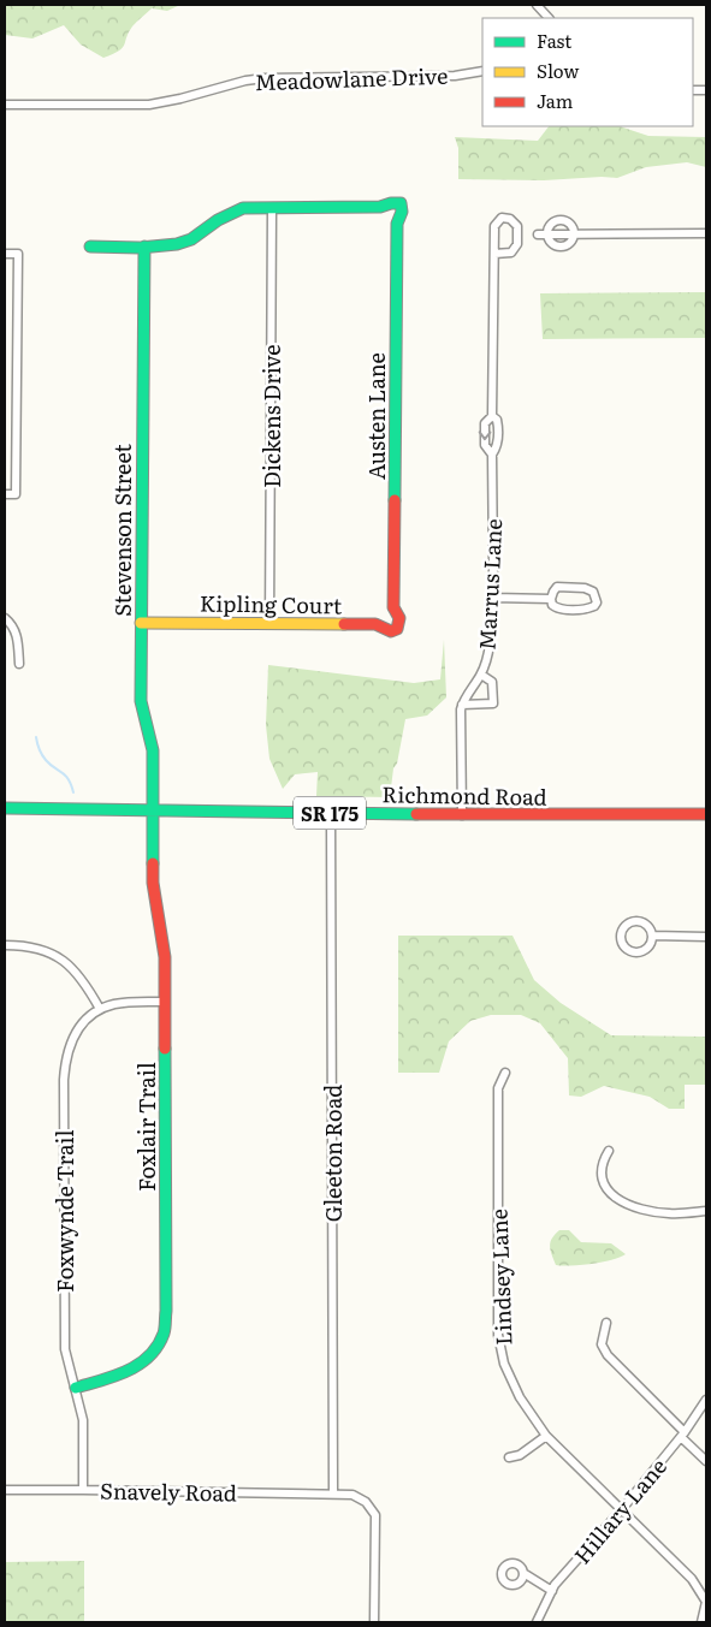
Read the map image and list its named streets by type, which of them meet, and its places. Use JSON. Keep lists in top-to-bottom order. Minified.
{"streets":{"street":["Meadowlane Drive","Dickens Drive","Austen Lane","Stevenson Street","Marrus Lane","Kipling Court","Richmond Road","SR 175","Foxlair Trail","Gleeton Road","Foxwynde Trail","Lindsey Lane","Snavely Road","Hillary Lane"]},"crossings":[["Dickens Drive","Austen Lane"],["Dickens Drive","Kipling Court"],["Austen Lane","Kipling Court"],["Stevenson Street","Kipling Court"],["Stevenson Street","Richmond Road"],["Stevenson Street","Foxlair Trail"],["Marrus Lane","Richmond Road"],["Richmond Road","Foxlair Trail"],["Richmond Road","Gleeton Road"],["Foxlair Trail","Foxwynde Trail"],["Gleeton Road","Snavely Road"],["Foxwynde Trail","Snavely Road"],["Lindsey Lane","Hillary Lane"]],"legend":["Fast","Slow","Jam"]}
